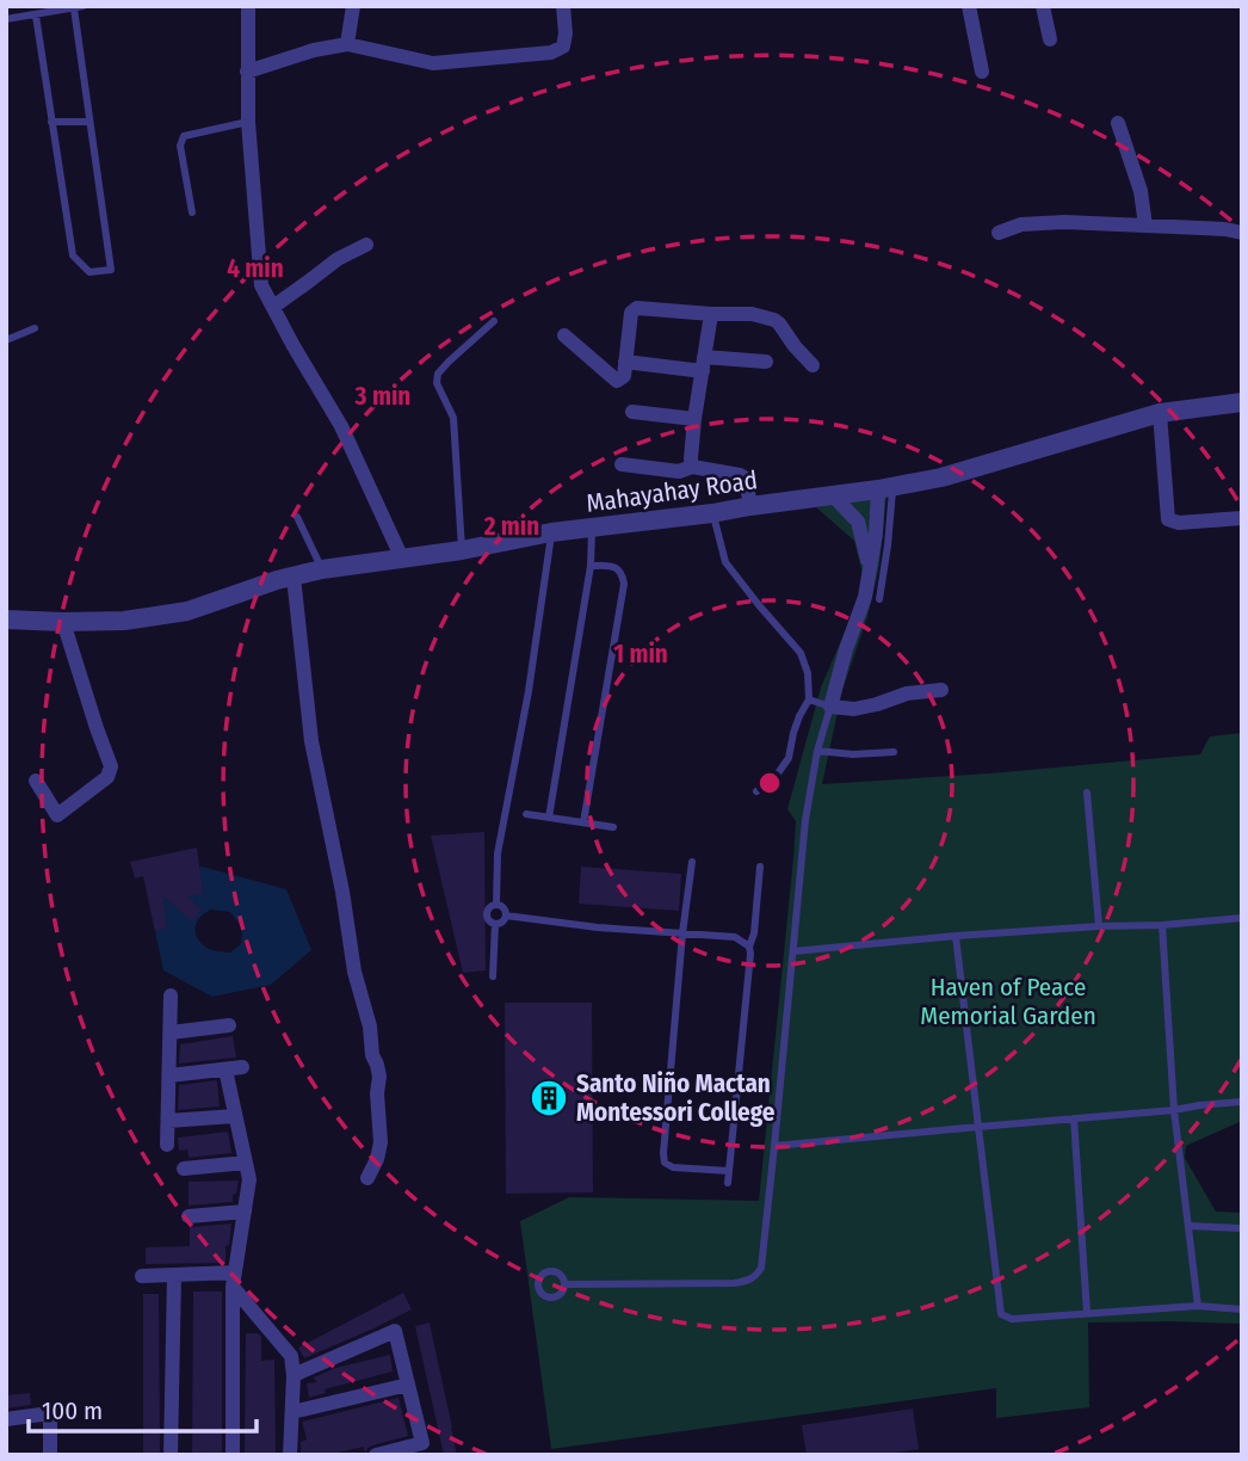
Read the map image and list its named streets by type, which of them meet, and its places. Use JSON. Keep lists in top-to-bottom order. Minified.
{"streets":{"street":["Mahayahay Road"]},"parks":["Haven of Peace Memorial Garden"],"places":{"building":["Santo Niño Mactan Montessori College"]},"scale_bar":"100 m","rings":["4 min","3 min","2 min","1 min"]}
